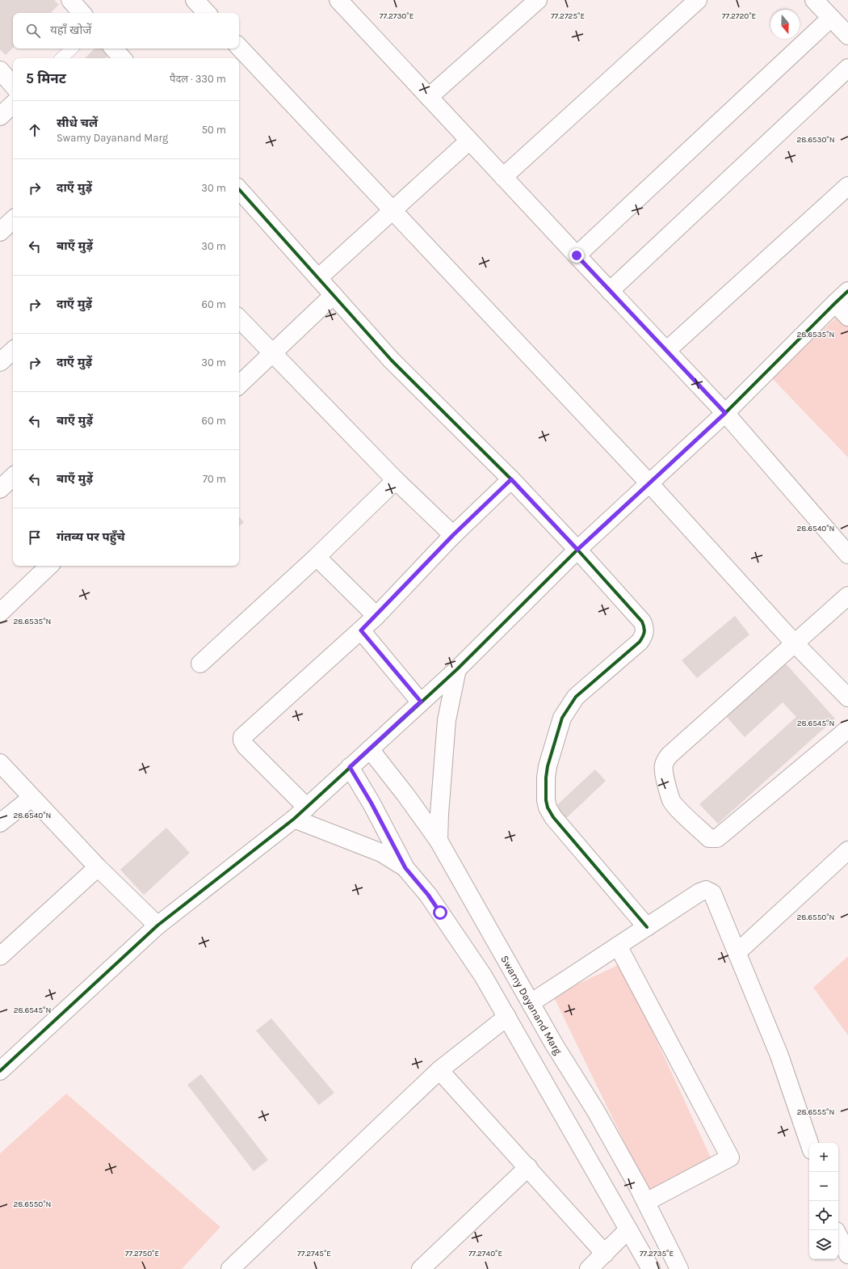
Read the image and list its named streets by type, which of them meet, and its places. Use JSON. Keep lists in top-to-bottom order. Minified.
{"streets":{"street":["Swamy Dayanand Marg"]},"north":"bottom","page":{"search":"यहाँ खोजें","heading":["5 मिनट","पैदल · 330 m"],"list":[["सीधे चलें","Swamy Dayanand Marg","50 m"],["दाएँ मुड़ें","30 m"],["बाएँ मुड़ें","30 m"],["दाएँ मुड़ें","60 m"],["दाएँ मुड़ें","30 m"],["बाएँ मुड़ें","60 m"],["बाएँ मुड़ें","70 m"],"गंतव्य पर पहुँचे"],"map_buttons":["+","−"]},"coordinates":["77.2720°E","77.2730°E","77.2725°E","28.6530°N","28.6535°N","28.6540°N","28.6545°N","28.6550°N","28.6555°N","77.2750°E","77.2745°E","77.2740°E","77.2735°E"]}
